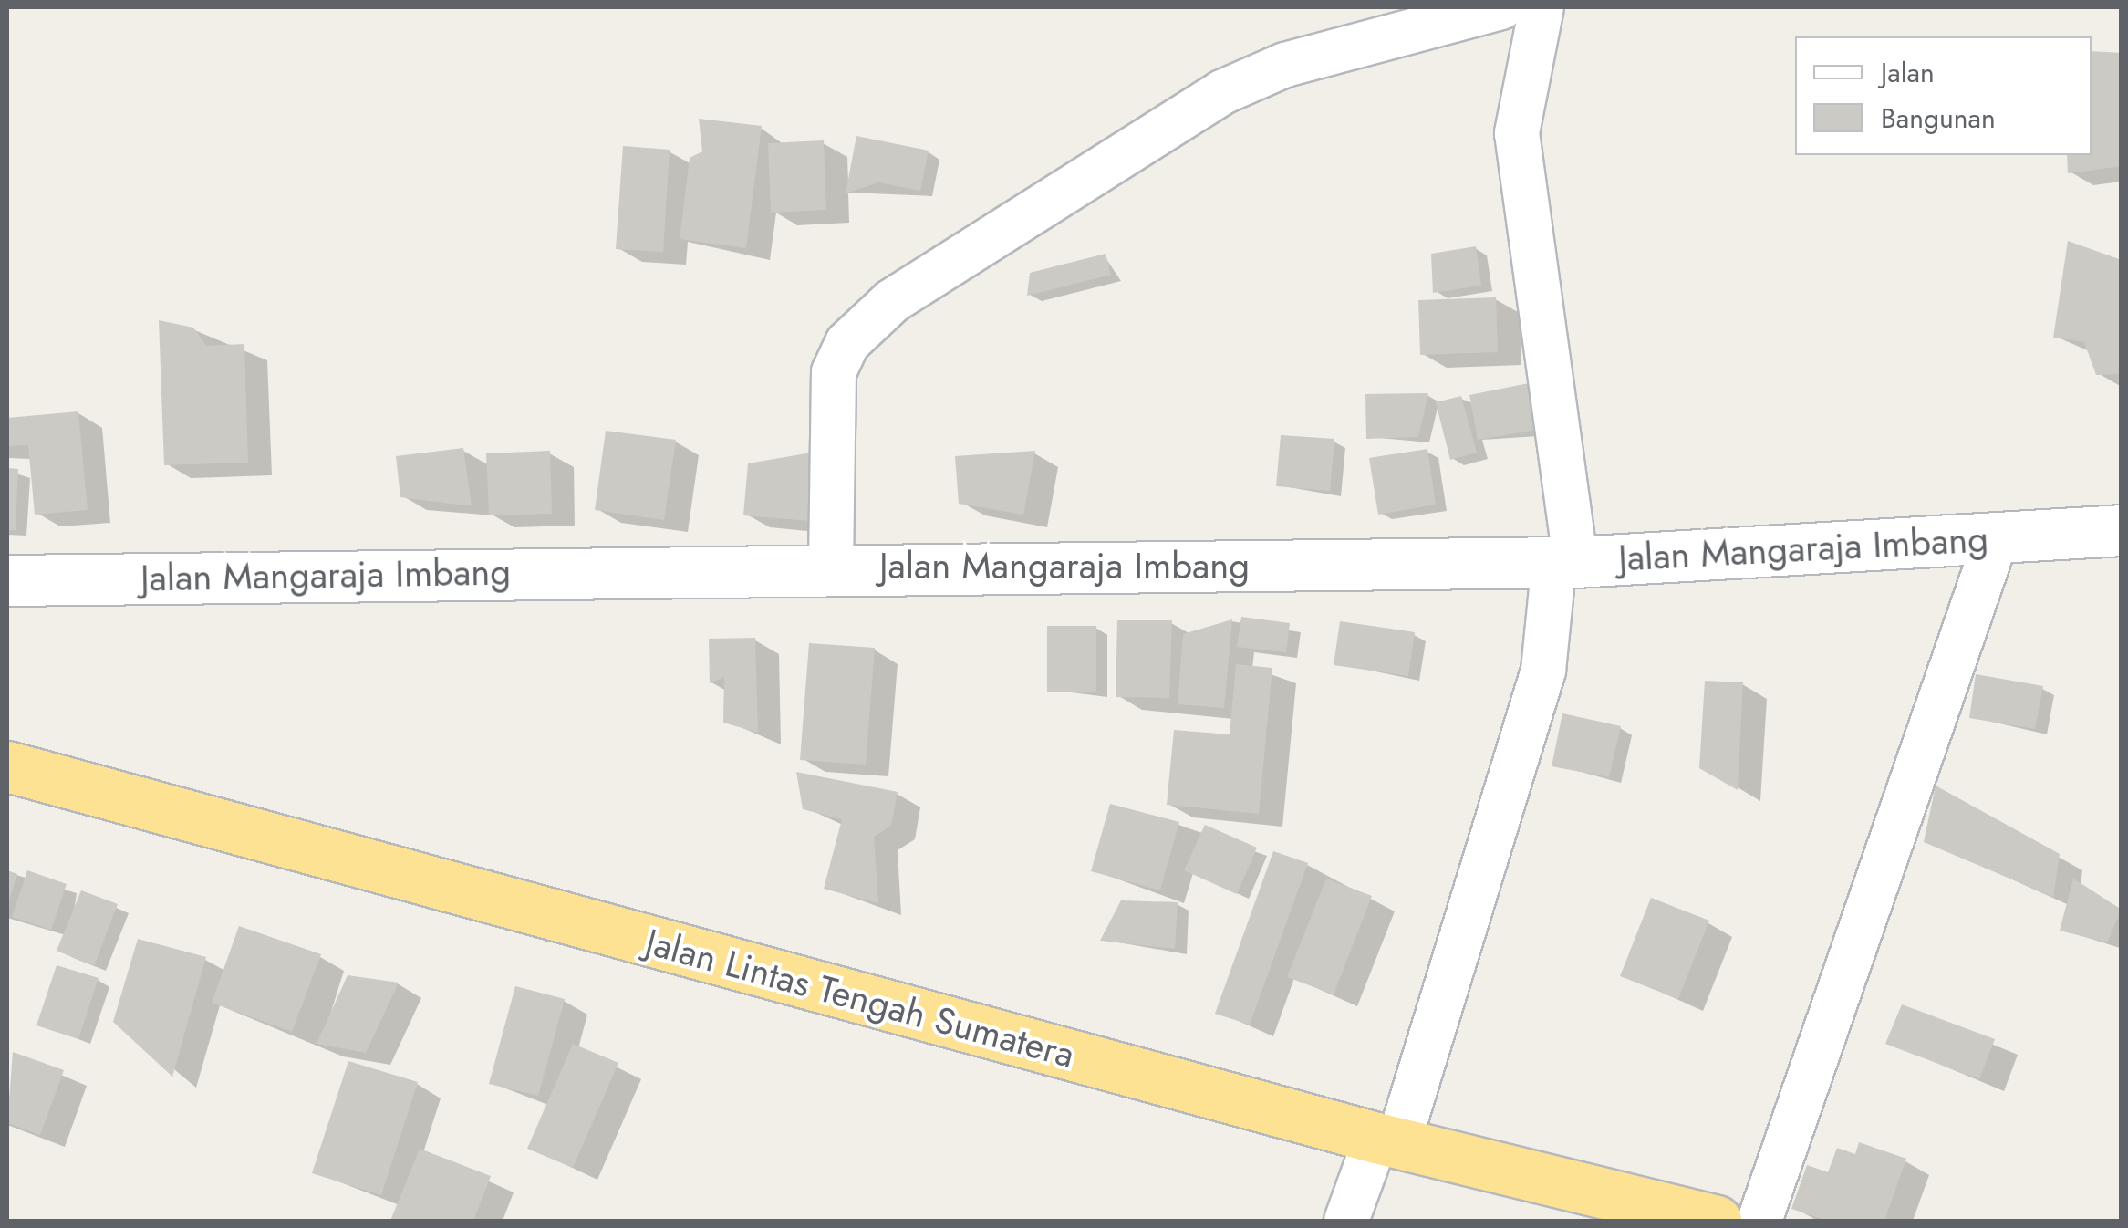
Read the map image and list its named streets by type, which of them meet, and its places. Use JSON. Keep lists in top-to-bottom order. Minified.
{"streets":{"highway":["Jalan Lintas Tengah Sumatera"],"street":["Jalan Mangaraja Imbang"]},"legend":["Jalan","Bangunan"]}
